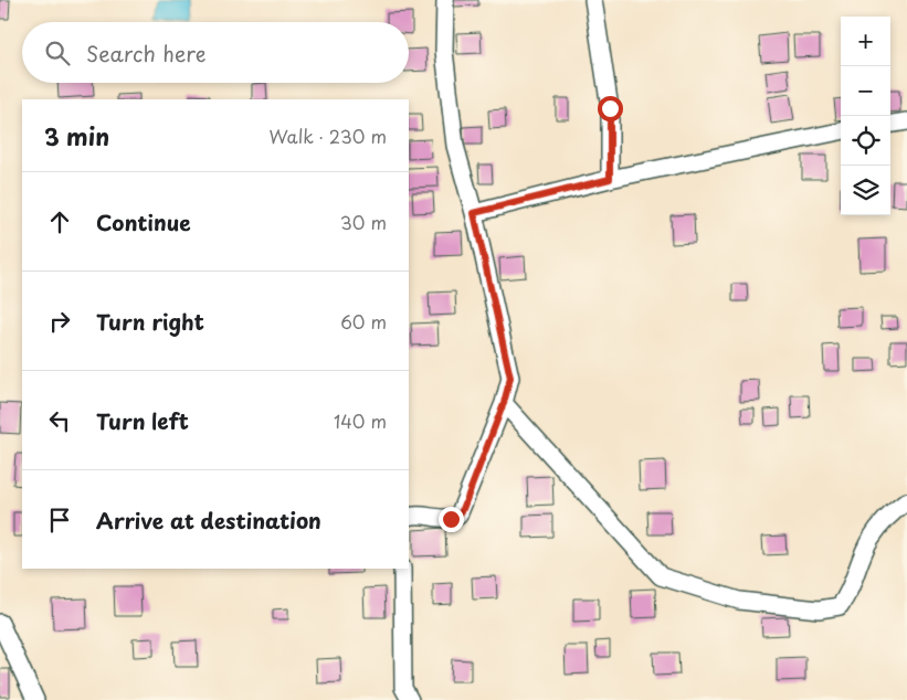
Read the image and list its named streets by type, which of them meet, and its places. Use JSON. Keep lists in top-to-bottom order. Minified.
{"page":{"map_buttons":["+","−"],"search":"Search here","heading":["3 min","Walk · 230 m"],"list":[["Continue","30 m"],["Turn right","60 m"],["Turn left","140 m"],"Arrive at destination"]}}
